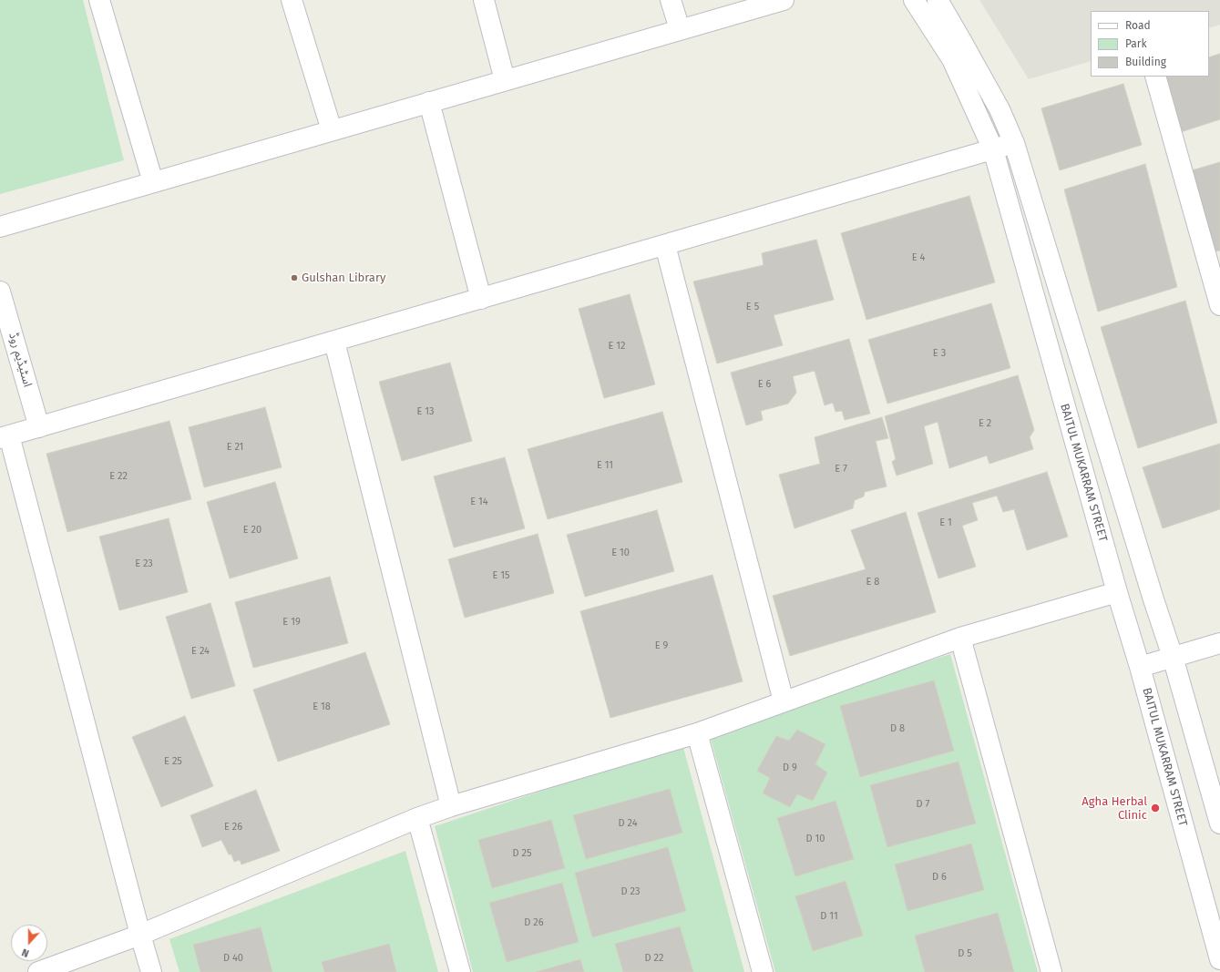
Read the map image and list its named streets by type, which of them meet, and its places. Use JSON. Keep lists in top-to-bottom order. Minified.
{"streets":{"street":["اسٹیڈیم روڈ","BAITUL MUKARRAM STREET"]},"places":["Gulshan Library","Agha Herbal Clinic"],"house_numbers":["E 4","E 5","E 12","E 3","E 6","E 13","E 2","E 21","E 11","E 7","E 22","E 14","E 1","E 20","E 10","E 23","E 15","E 8","E 19","E 9","E 24","E 18","D 8","E 25","D 9","D 7","D 24","E 26","D 10","D 25","D 6","D 23","D 11","D 26","D 5","D 40","D 22"],"legend":["Road","Park","Building"],"north":"bottom"}
